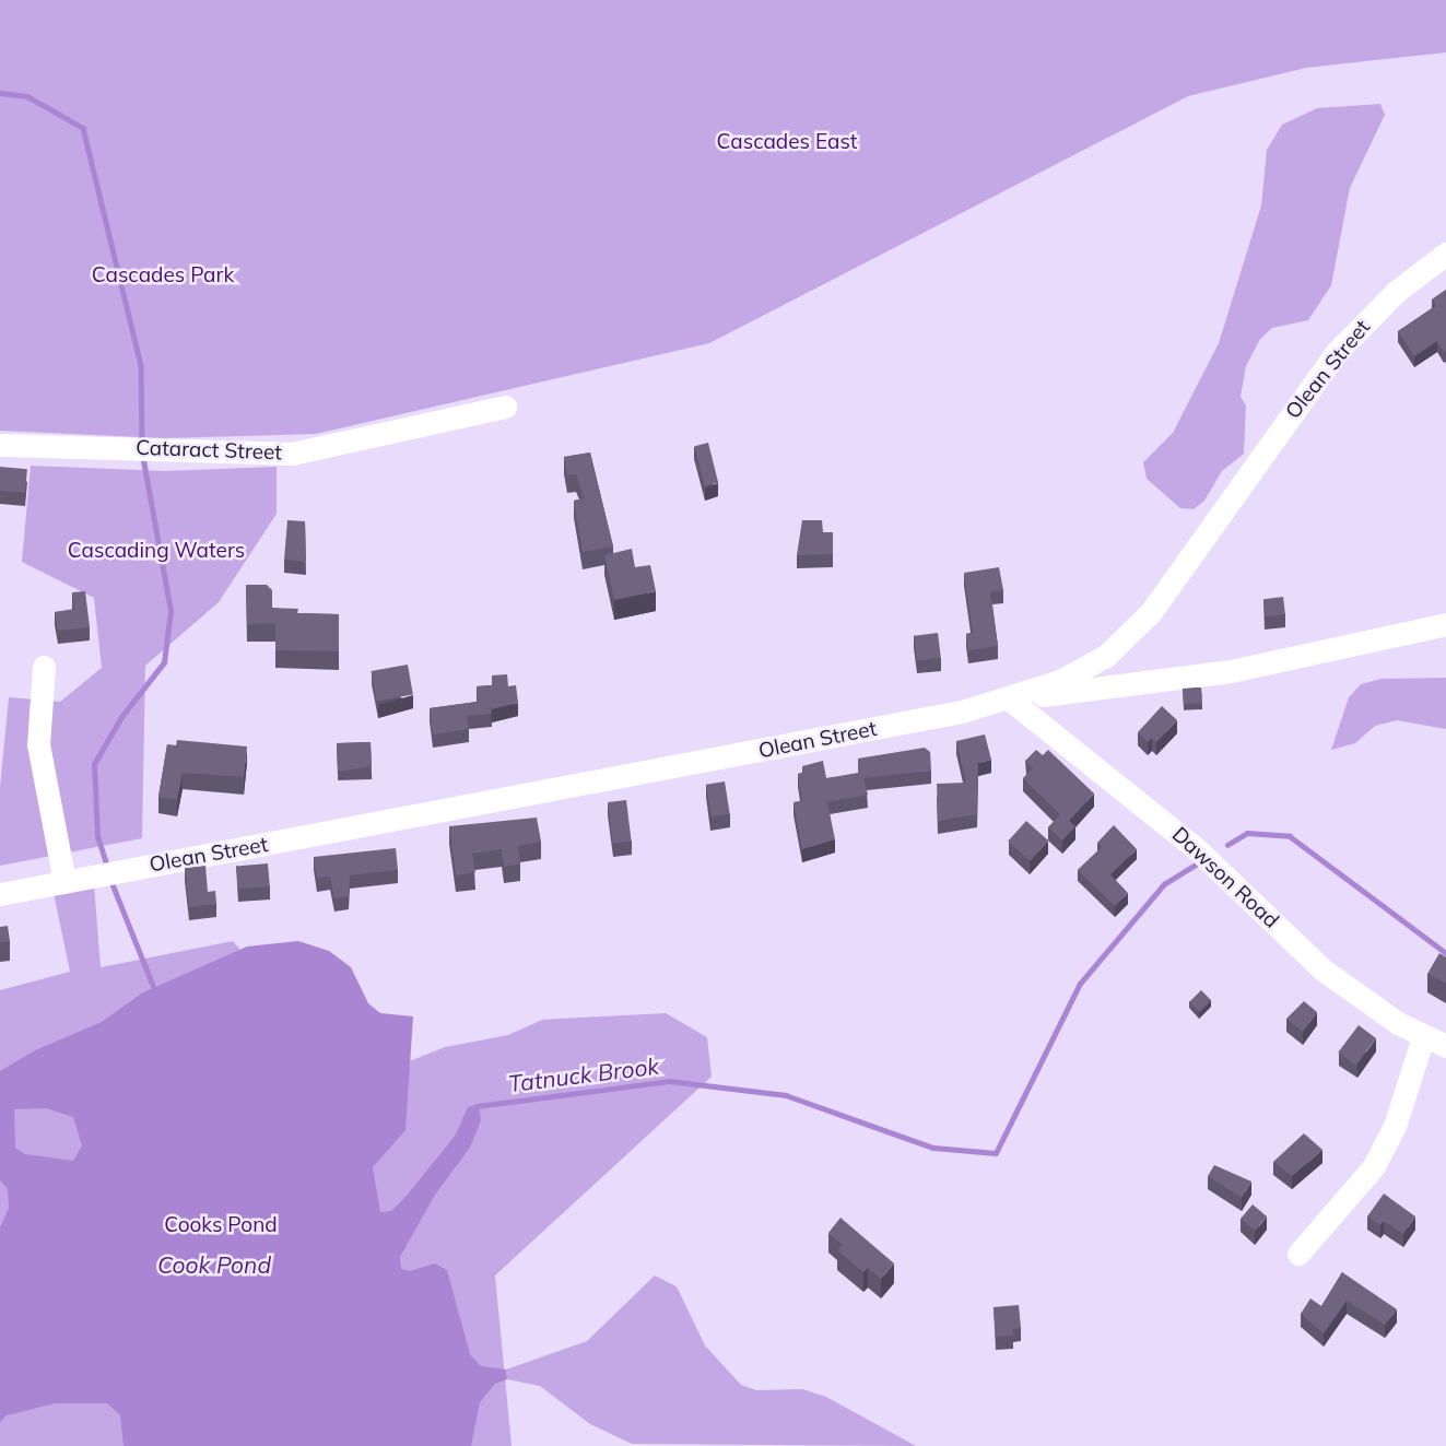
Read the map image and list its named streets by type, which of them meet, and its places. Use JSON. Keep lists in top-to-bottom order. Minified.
{"streets":{"street":["Olean Street","Cataract Street","Dawson Road"]},"crossings":[["Olean Street","Dawson Road"]],"water":["Tatnuck Brook","Cook Pond"],"parks":["Cascades East","Cascades Park","Cascading Waters","Cooks Pond"]}
